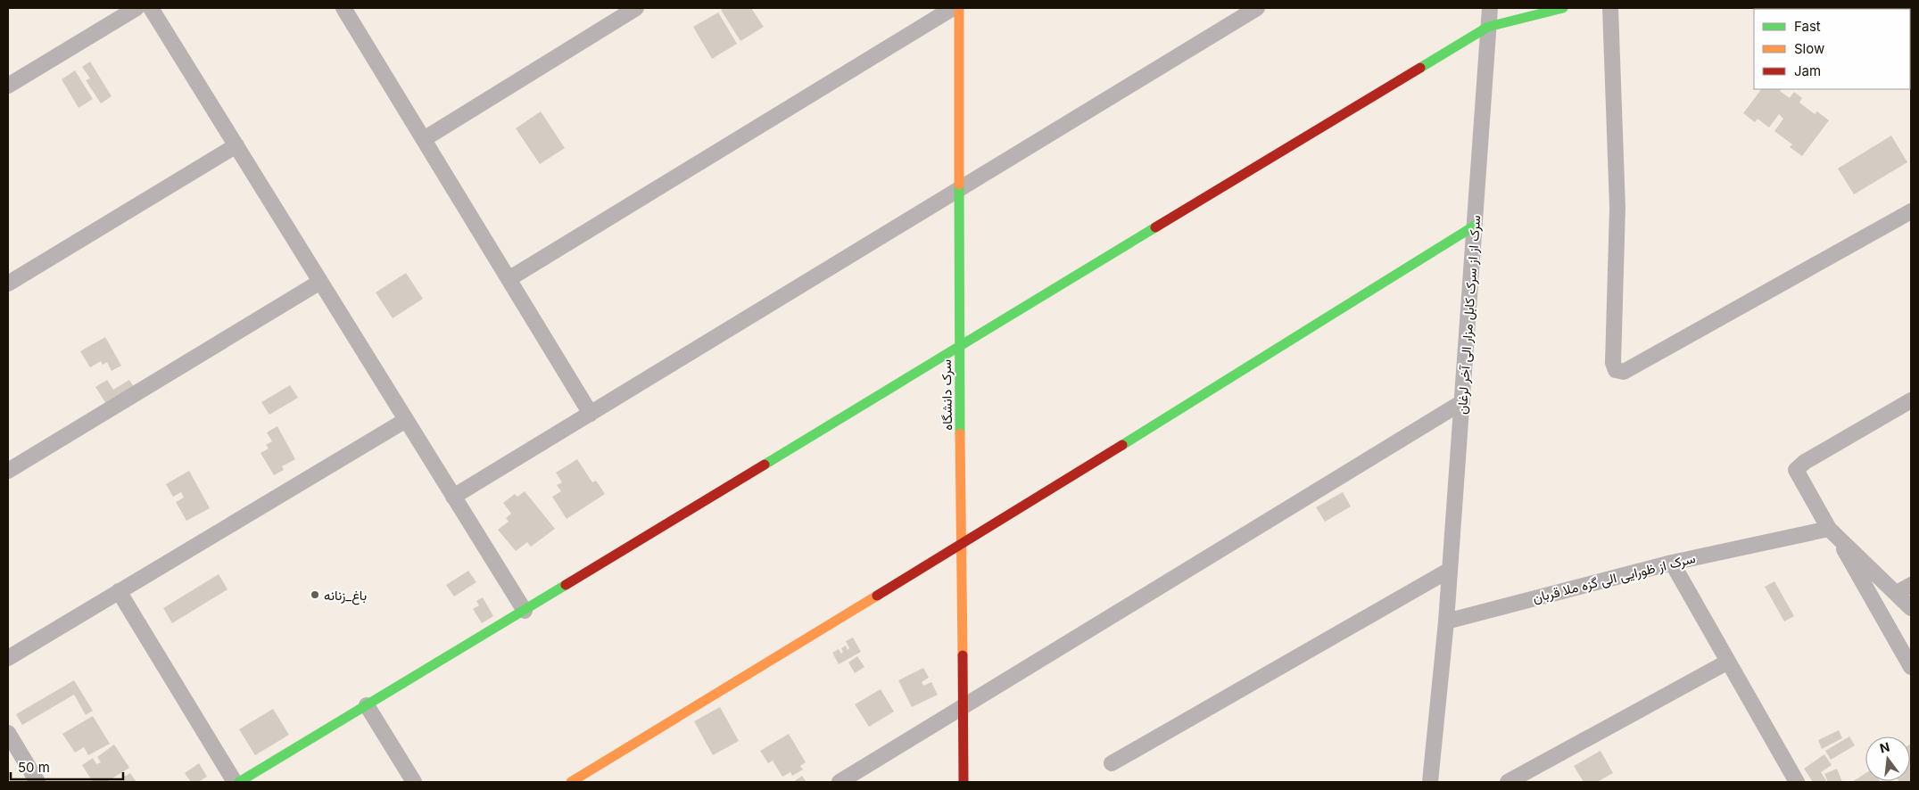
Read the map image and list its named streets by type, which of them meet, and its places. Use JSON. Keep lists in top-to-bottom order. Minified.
{"streets":{"street":["سرک از از سرک کابل مزار الی آخر لرغان","سرک دانشگاه","سرک از ظورایی الی گزه ملا قربان"]},"crossings":[["سرک از از سرک کابل مزار الی آخر لرغان","سرک از ظورایی الی گزه ملا قربان"]],"places":["باغ_زنانه"],"legend":["Fast","Slow","Jam"],"scale_bar":"50 m","north":"top"}
